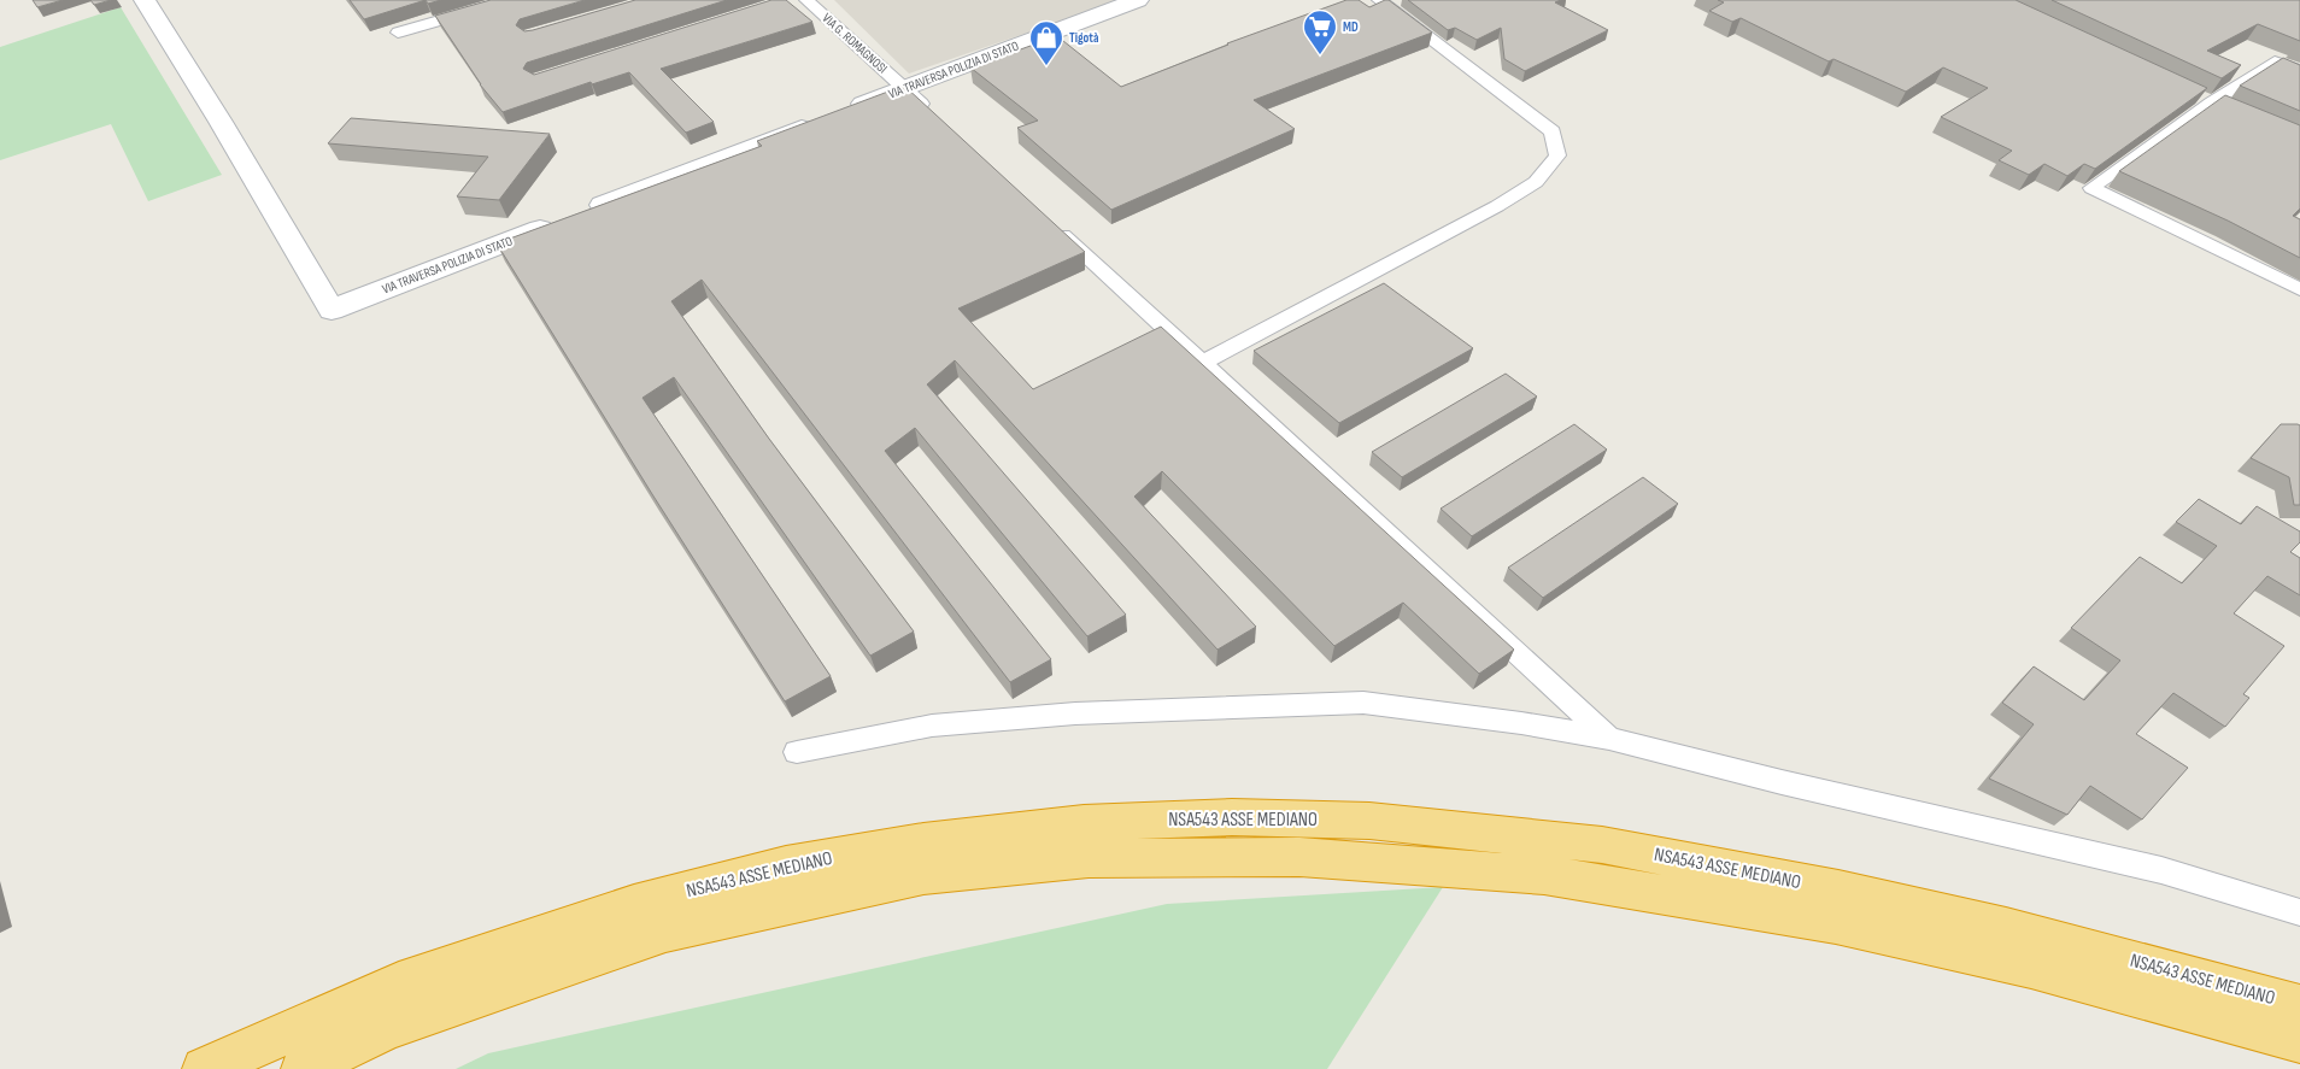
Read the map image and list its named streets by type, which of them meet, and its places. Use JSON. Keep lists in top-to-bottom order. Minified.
{"streets":{"highway":["NSA543 ASSE MEDIANO"],"street":["VIA G. ROMAGNOSI","VIA TRAVERSA POLIZIA DI STATO"]},"crossings":[["VIA G. ROMAGNOSI","VIA TRAVERSA POLIZIA DI STATO"]],"places":{"supermarket":["MD"],"shop":["Tigotà"]}}
